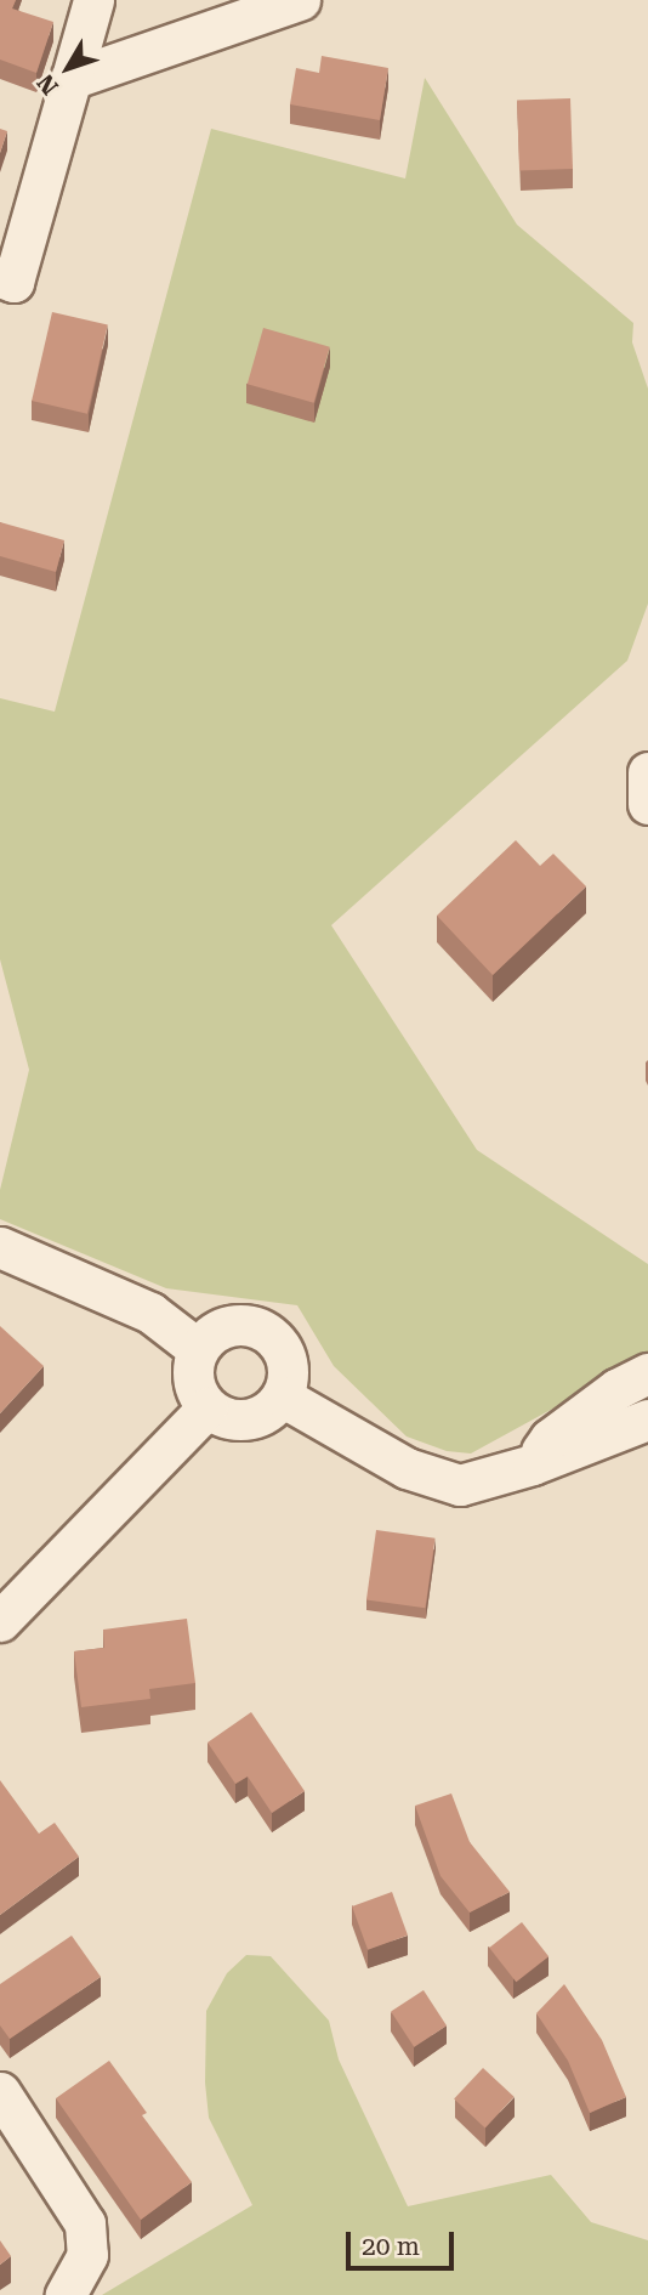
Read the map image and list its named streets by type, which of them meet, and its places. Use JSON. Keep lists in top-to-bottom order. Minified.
{"scale_bar":"20 m","north":"bottom left"}
